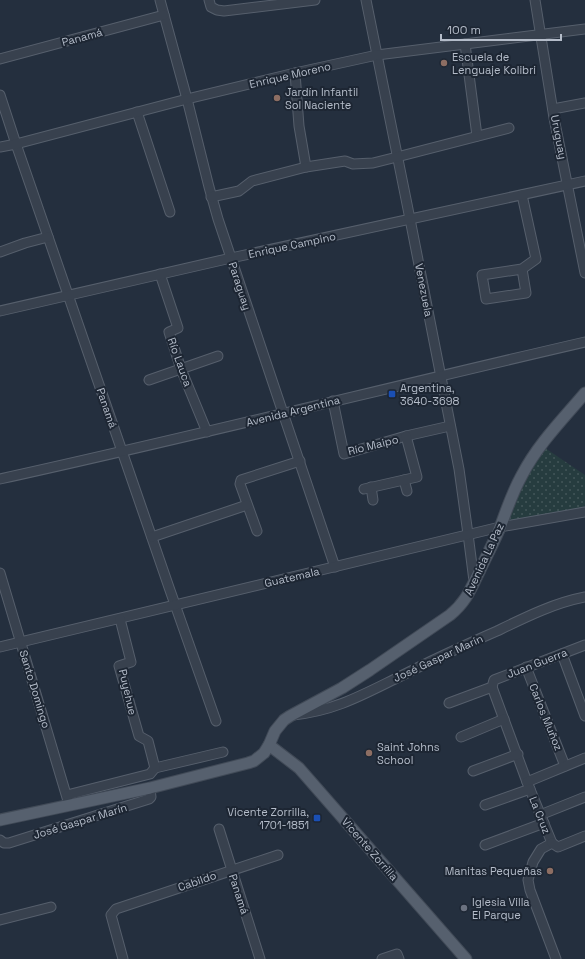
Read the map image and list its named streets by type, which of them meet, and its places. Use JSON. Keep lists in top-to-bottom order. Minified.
{"streets":{"main road":["Avenida La Paz","José Gaspar Marín","Vicente Zorrilla"],"street":["Panamá","Enrique Moreno","Uruguay","Enrique Campino","Paraguay","Venezuela","Río Lauca","Avenida Argentina","Río Maipo","Guatemala","Juan Guerra","Santo Domingo","Puyehue","Carlos Muñoz","La Cruz","Cabildo"]},"crossings":[["Panamá","Enrique Moreno"],["Panamá","Enrique Campino"],["Panamá","Paraguay"],["Panamá","Avenida Argentina"],["Panamá","Guatemala"],["Panamá","Cabildo"],["Enrique Moreno","Uruguay"],["Enrique Moreno","Paraguay"],["Enrique Moreno","Venezuela"],["Uruguay","Enrique Campino"],["Enrique Campino","Paraguay"],["Enrique Campino","Venezuela"],["Enrique Campino","Río Lauca"],["Paraguay","Avenida Argentina"],["Paraguay","Guatemala"],["Venezuela","Avenida Argentina"],["Venezuela","Río Maipo"],["Venezuela","Avenida La Paz"],["Venezuela","Guatemala"],["Río Lauca","Avenida Argentina"],["Avenida Argentina","Río Maipo"],["Avenida La Paz","Guatemala"],["Avenida La Paz","José Gaspar Marín"],["Avenida La Paz","Vicente Zorrilla"],["Guatemala","Santo Domingo"],["Guatemala","Puyehue"],["José Gaspar Marín","Santo Domingo"],["José Gaspar Marín","Vicente Zorrilla"],["Juan Guerra","Carlos Muñoz"],["Juan Guerra","La Cruz"]],"places":{"other":["Escuela de Lenguaje Kolibri","Jardín Infantil Sol Naciente","Saint Johns School","Manitas Pequeñas","Iglesia Villa El Parque"],"transit":["Argentina, 3640-3698","Vicente Zorrilla, 1701-1851"]},"scale_bar":"100 m"}
